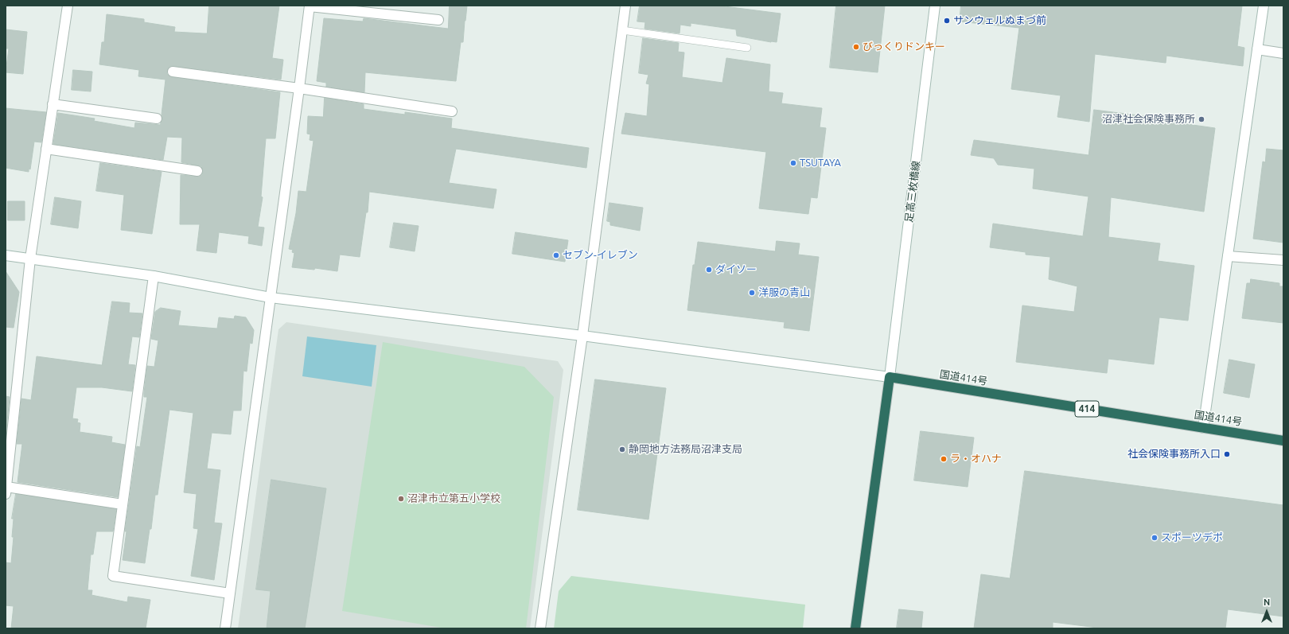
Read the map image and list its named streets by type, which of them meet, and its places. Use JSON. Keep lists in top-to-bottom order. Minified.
{"streets":{"highway":["国道414号","414"],"street":["足高三枚橋線"]},"crossings":[["足高三枚橋線","国道414号"]],"places":["サンウェルぬまづ前","びっくりドンキー","沼津社会保険事務所","TSUTAYA","セブン-イレブン","ダイソー","洋服の青山","静岡地方法務局沼津支局","社会保険事務所入口","ラ・オハナ","沼津市立第五小学校","スポーツデポ"],"north":"top"}
